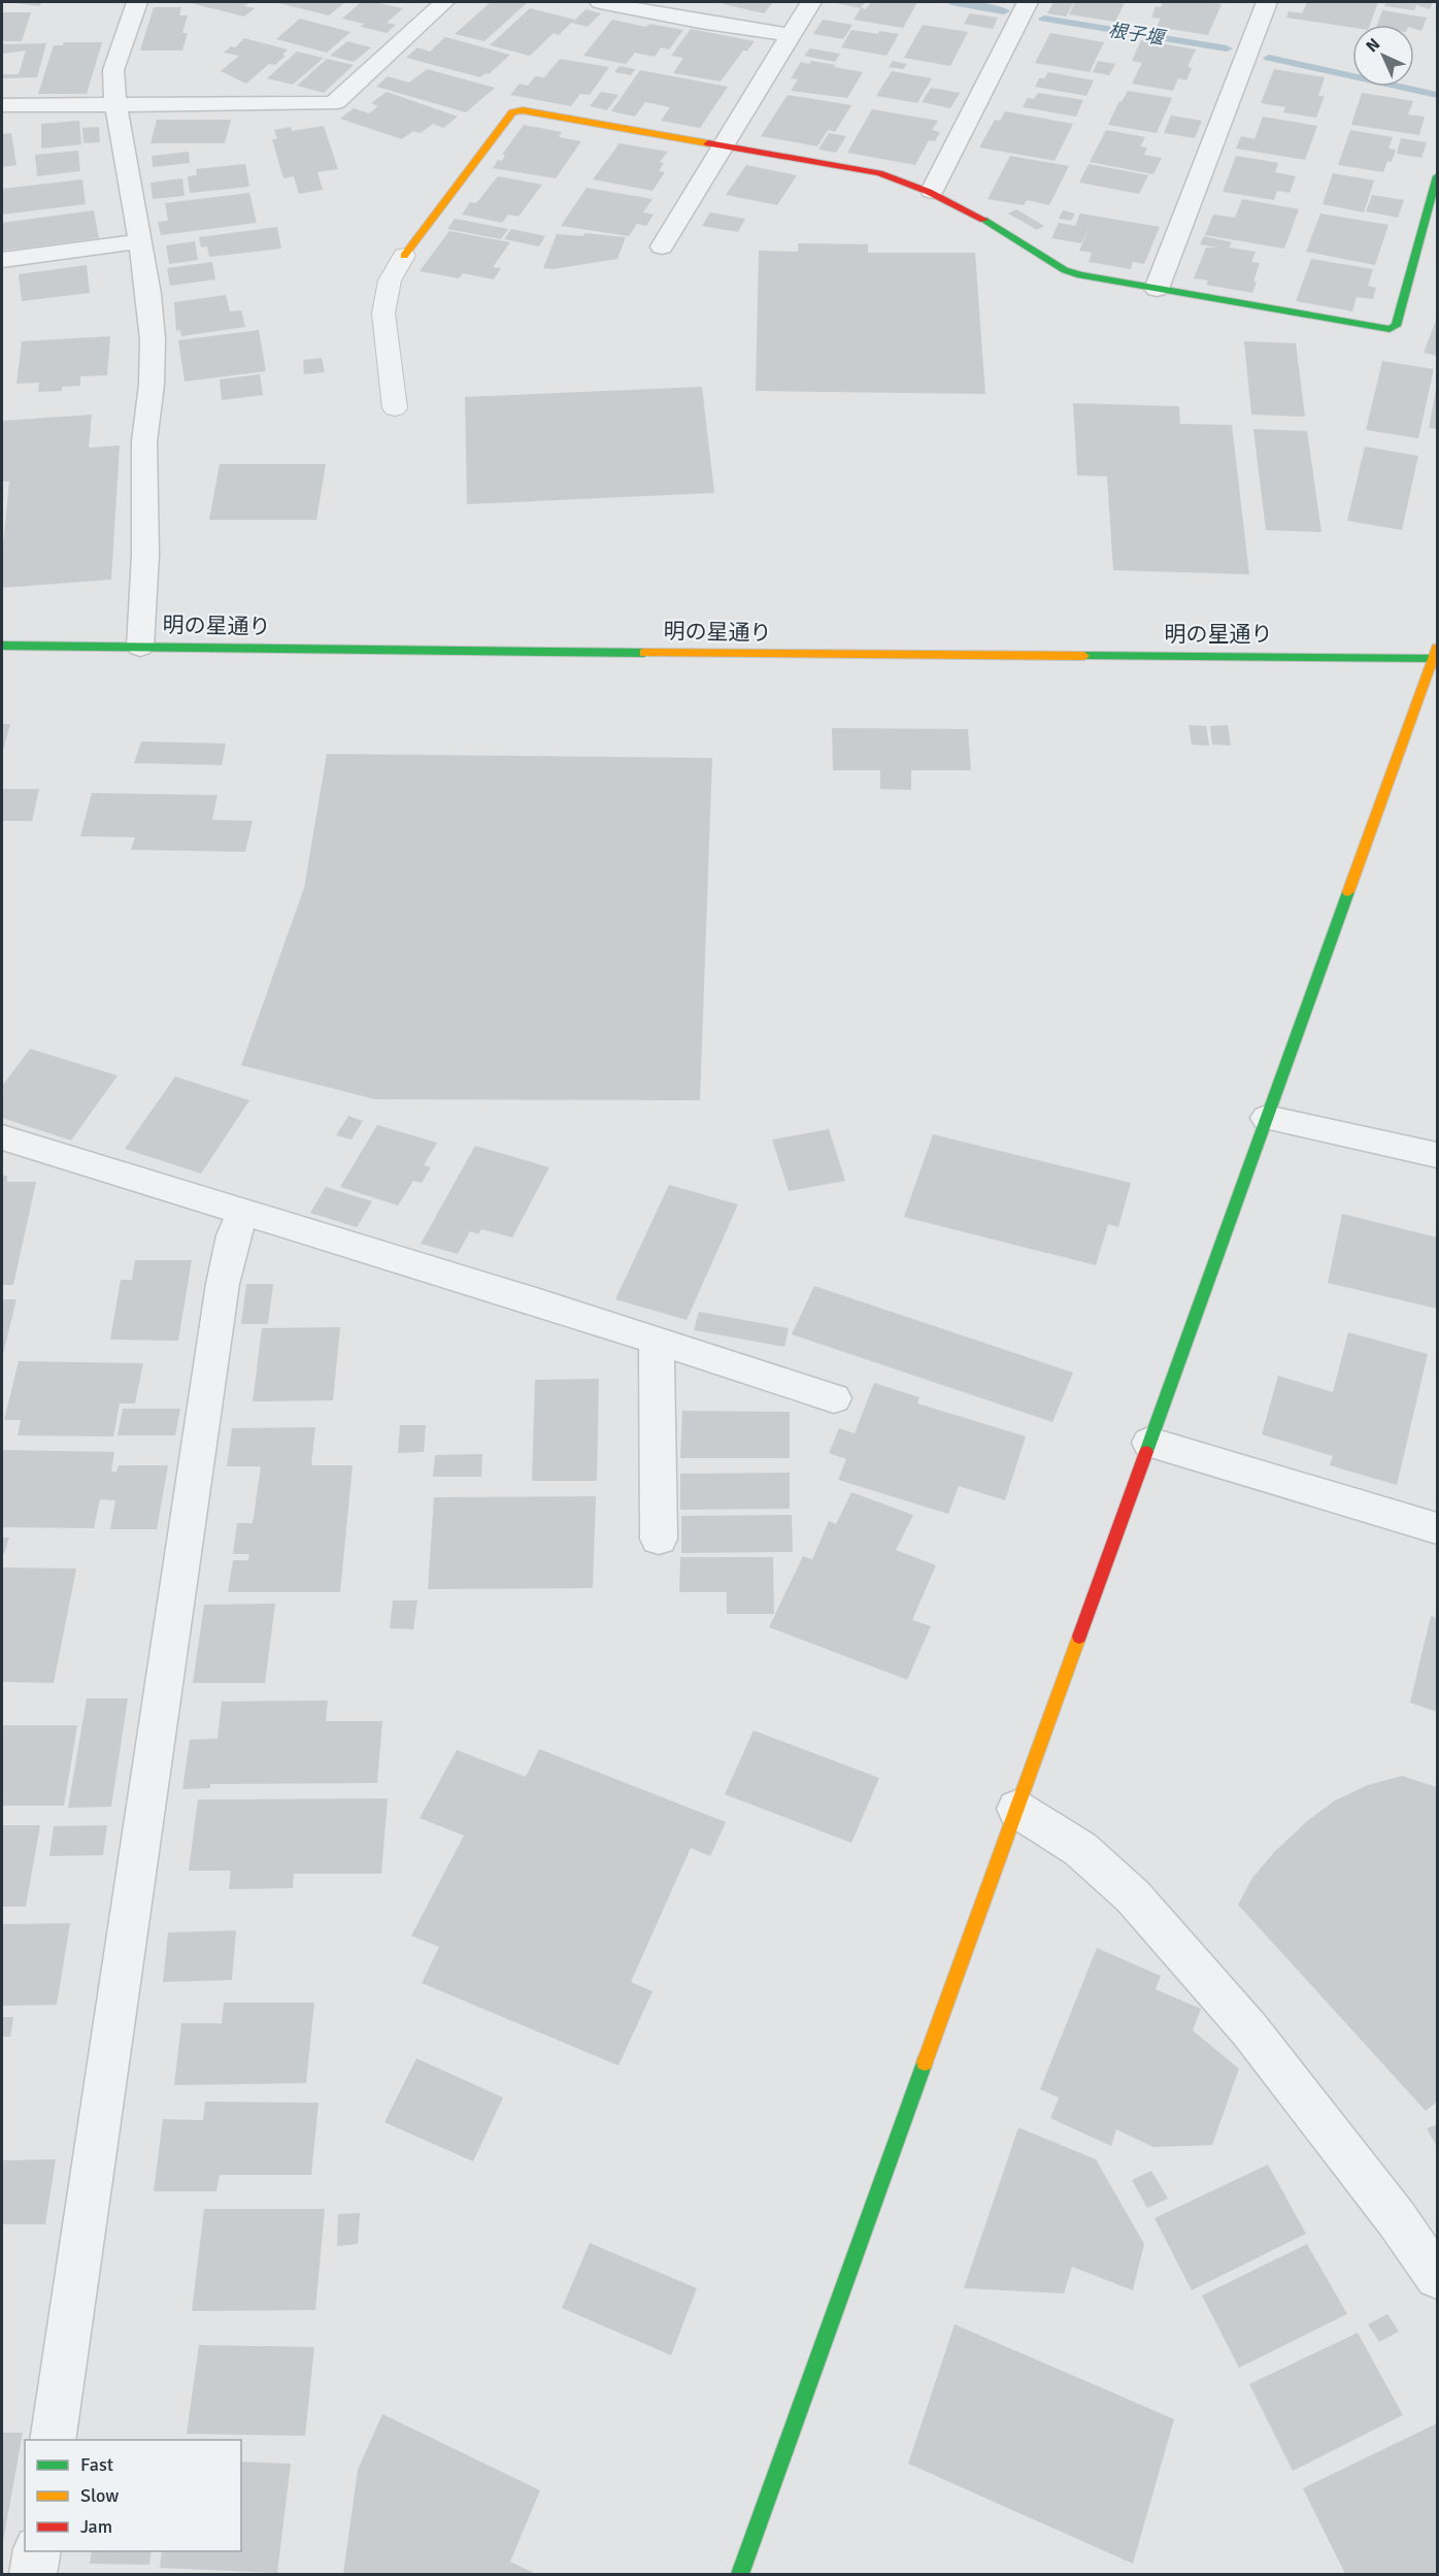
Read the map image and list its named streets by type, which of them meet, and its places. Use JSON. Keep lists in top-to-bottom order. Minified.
{"streets":{"street":["明の星通り"]},"water":["根子堰"],"legend":["Fast","Slow","Jam"],"north":"top left"}
